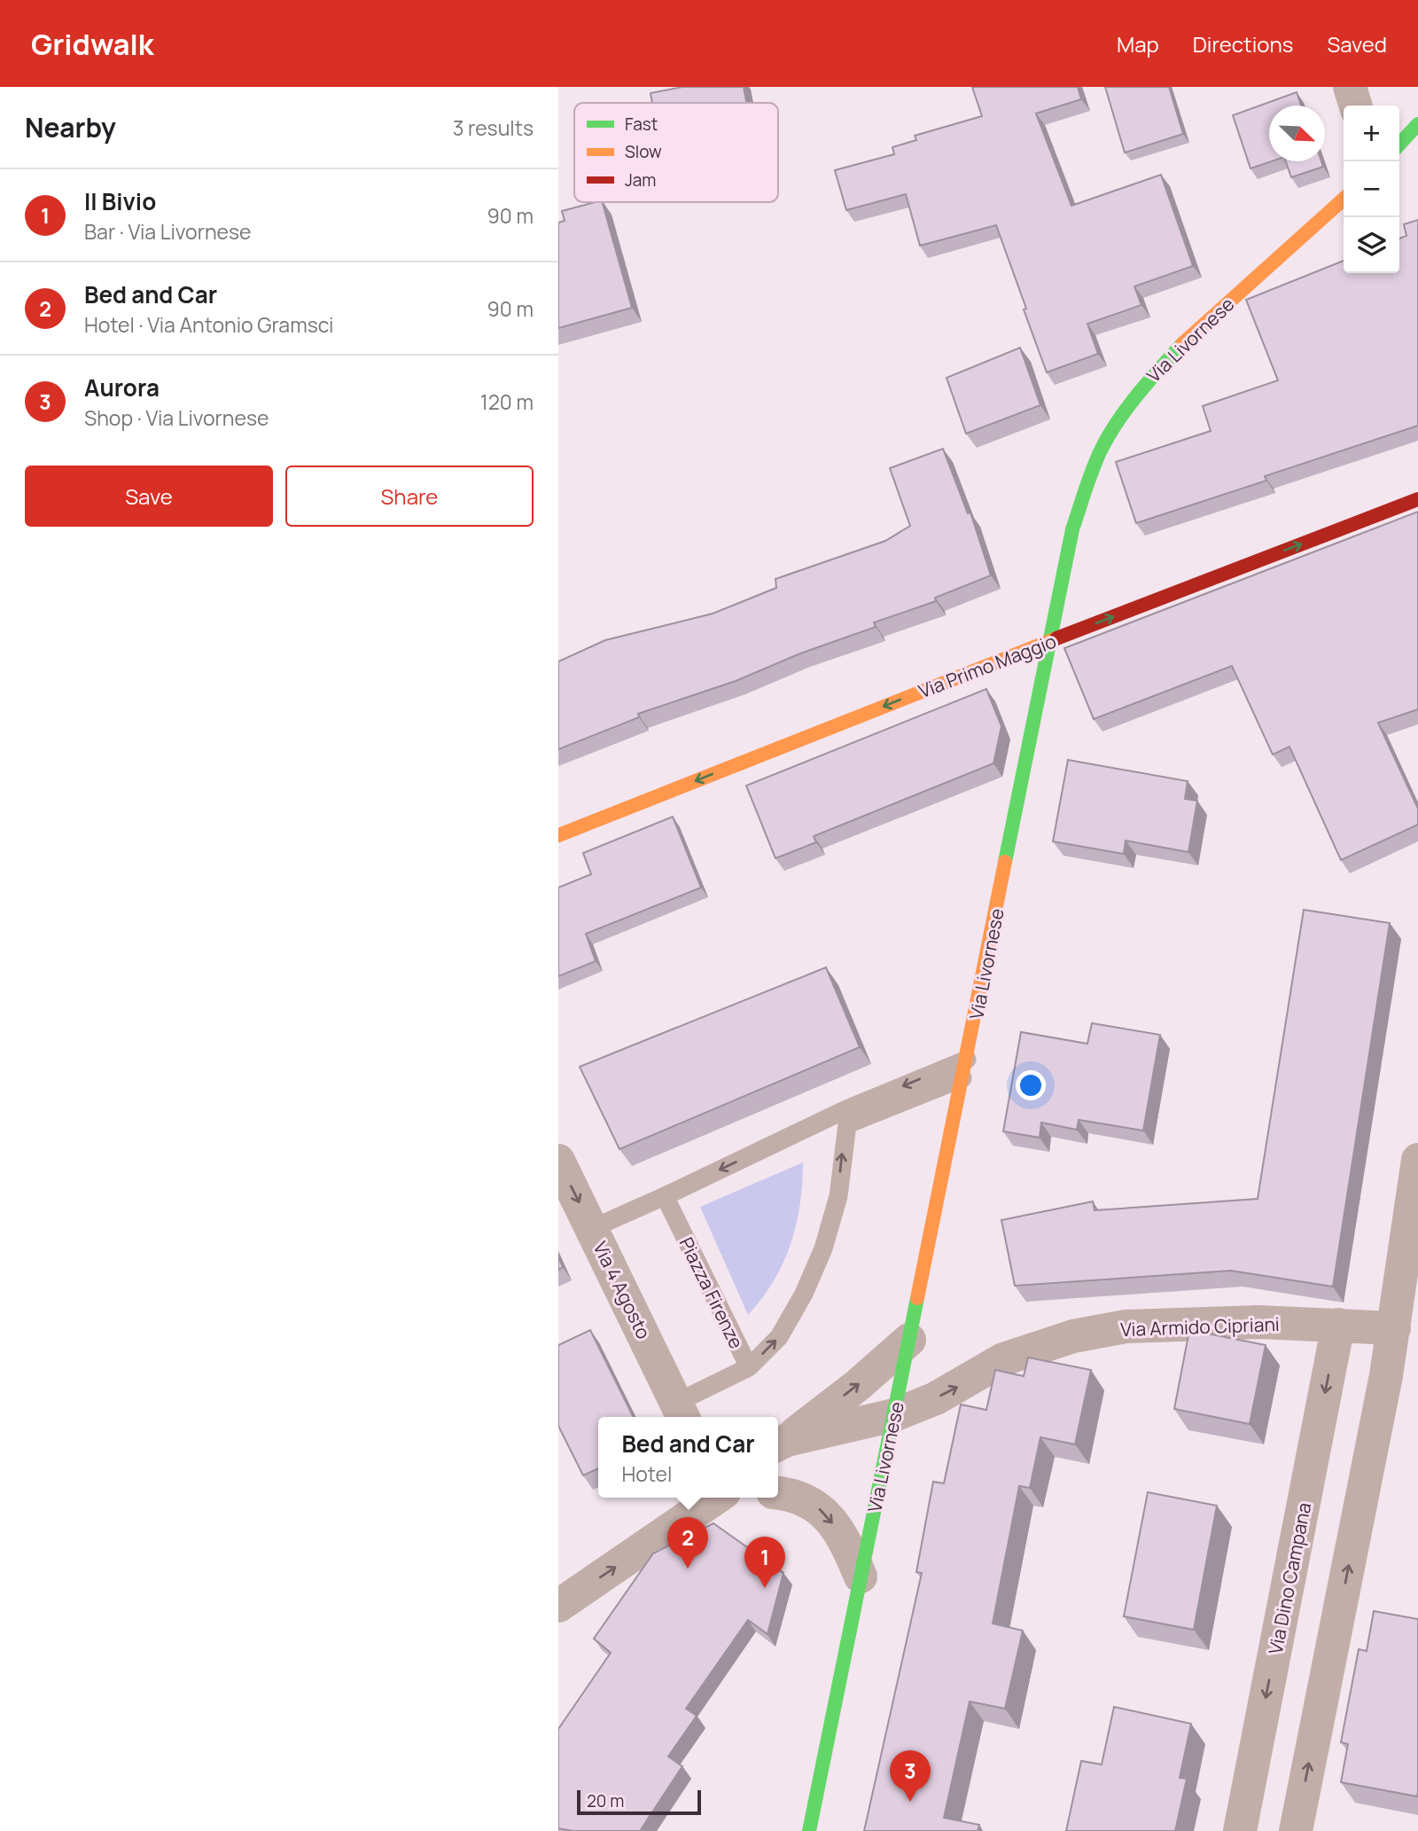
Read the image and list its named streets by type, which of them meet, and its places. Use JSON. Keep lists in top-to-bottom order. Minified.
{"streets":{"main road":["Via Livornese","Via Primo Maggio"],"street":["Via 4 Agosto","Via Armido Cipriani","Via Dino Campana"],"lane":["Piazza Firenze"]},"crossings":[["Via Livornese","Via Primo Maggio"],["Via Livornese","Piazza Firenze"],["Via Livornese","Via Armido Cipriani"],["Via Armido Cipriani","Via Dino Campana"]],"one_way":["Piazza Firenze","Via Armido Cipriani"],"legend":["Fast","Slow","Jam"],"scale_bar":"20 m","north":"bottom right","page":{"header":"Gridwalk","nav":["Map","Directions","Saved"],"heading":["Nearby","3 results"],"map_buttons":["+","−"],"list":[{"mark":"1","name":"Il Bivio","note":"Bar · Via Livornese","value":"90 m"},{"mark":"2","name":"Bed and Car","note":"Hotel · Via Antonio Gramsci","value":"90 m"},{"mark":"3","name":"Aurora","note":"Shop · Via Livornese","value":"120 m"}],"buttons":["Save","Share"],"popup":["Bed and Car","Hotel"],"pins":["2","1","3"],"scale":"20 m"}}
